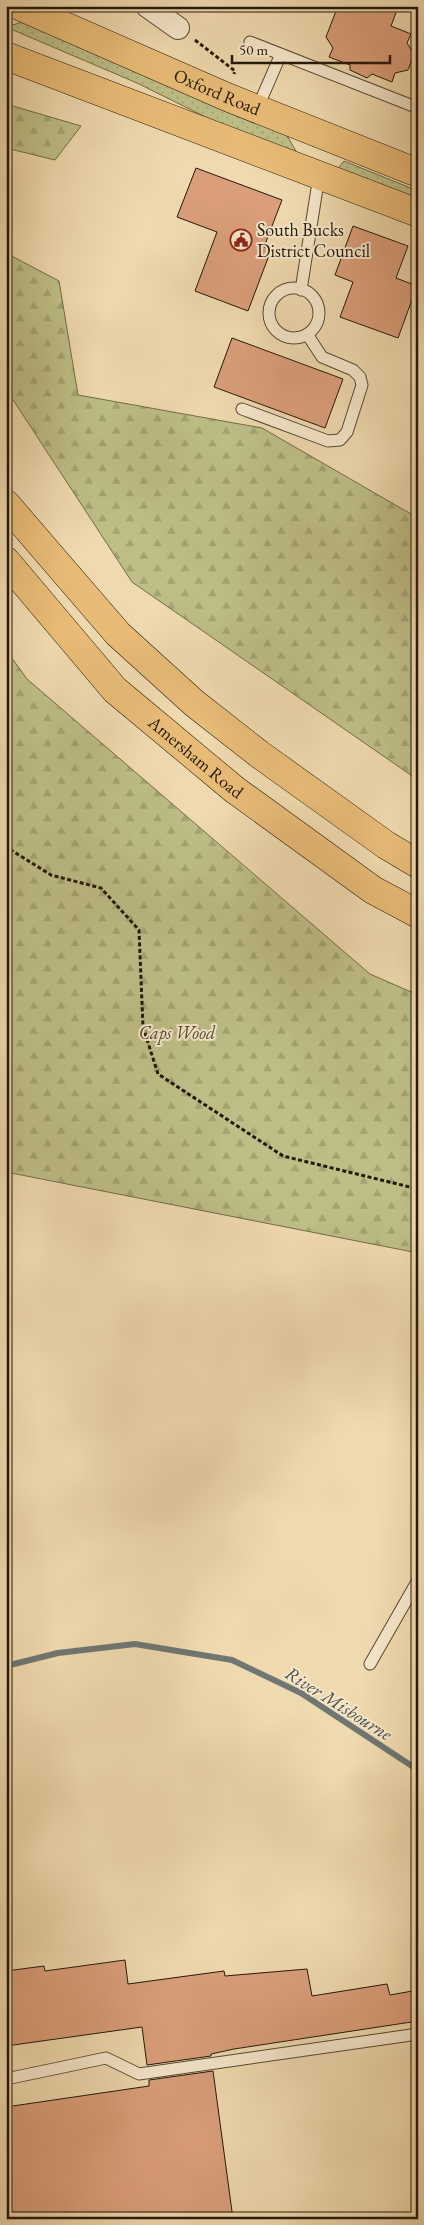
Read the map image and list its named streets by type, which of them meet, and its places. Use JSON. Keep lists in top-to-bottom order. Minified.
{"streets":{"main road":["Oxford Road","Amersham Road"]},"water":["River Misbourne"],"parks":["Caps Wood"],"places":{"public building":["South Bucks District Council"]},"scale_bar":"50 m"}
